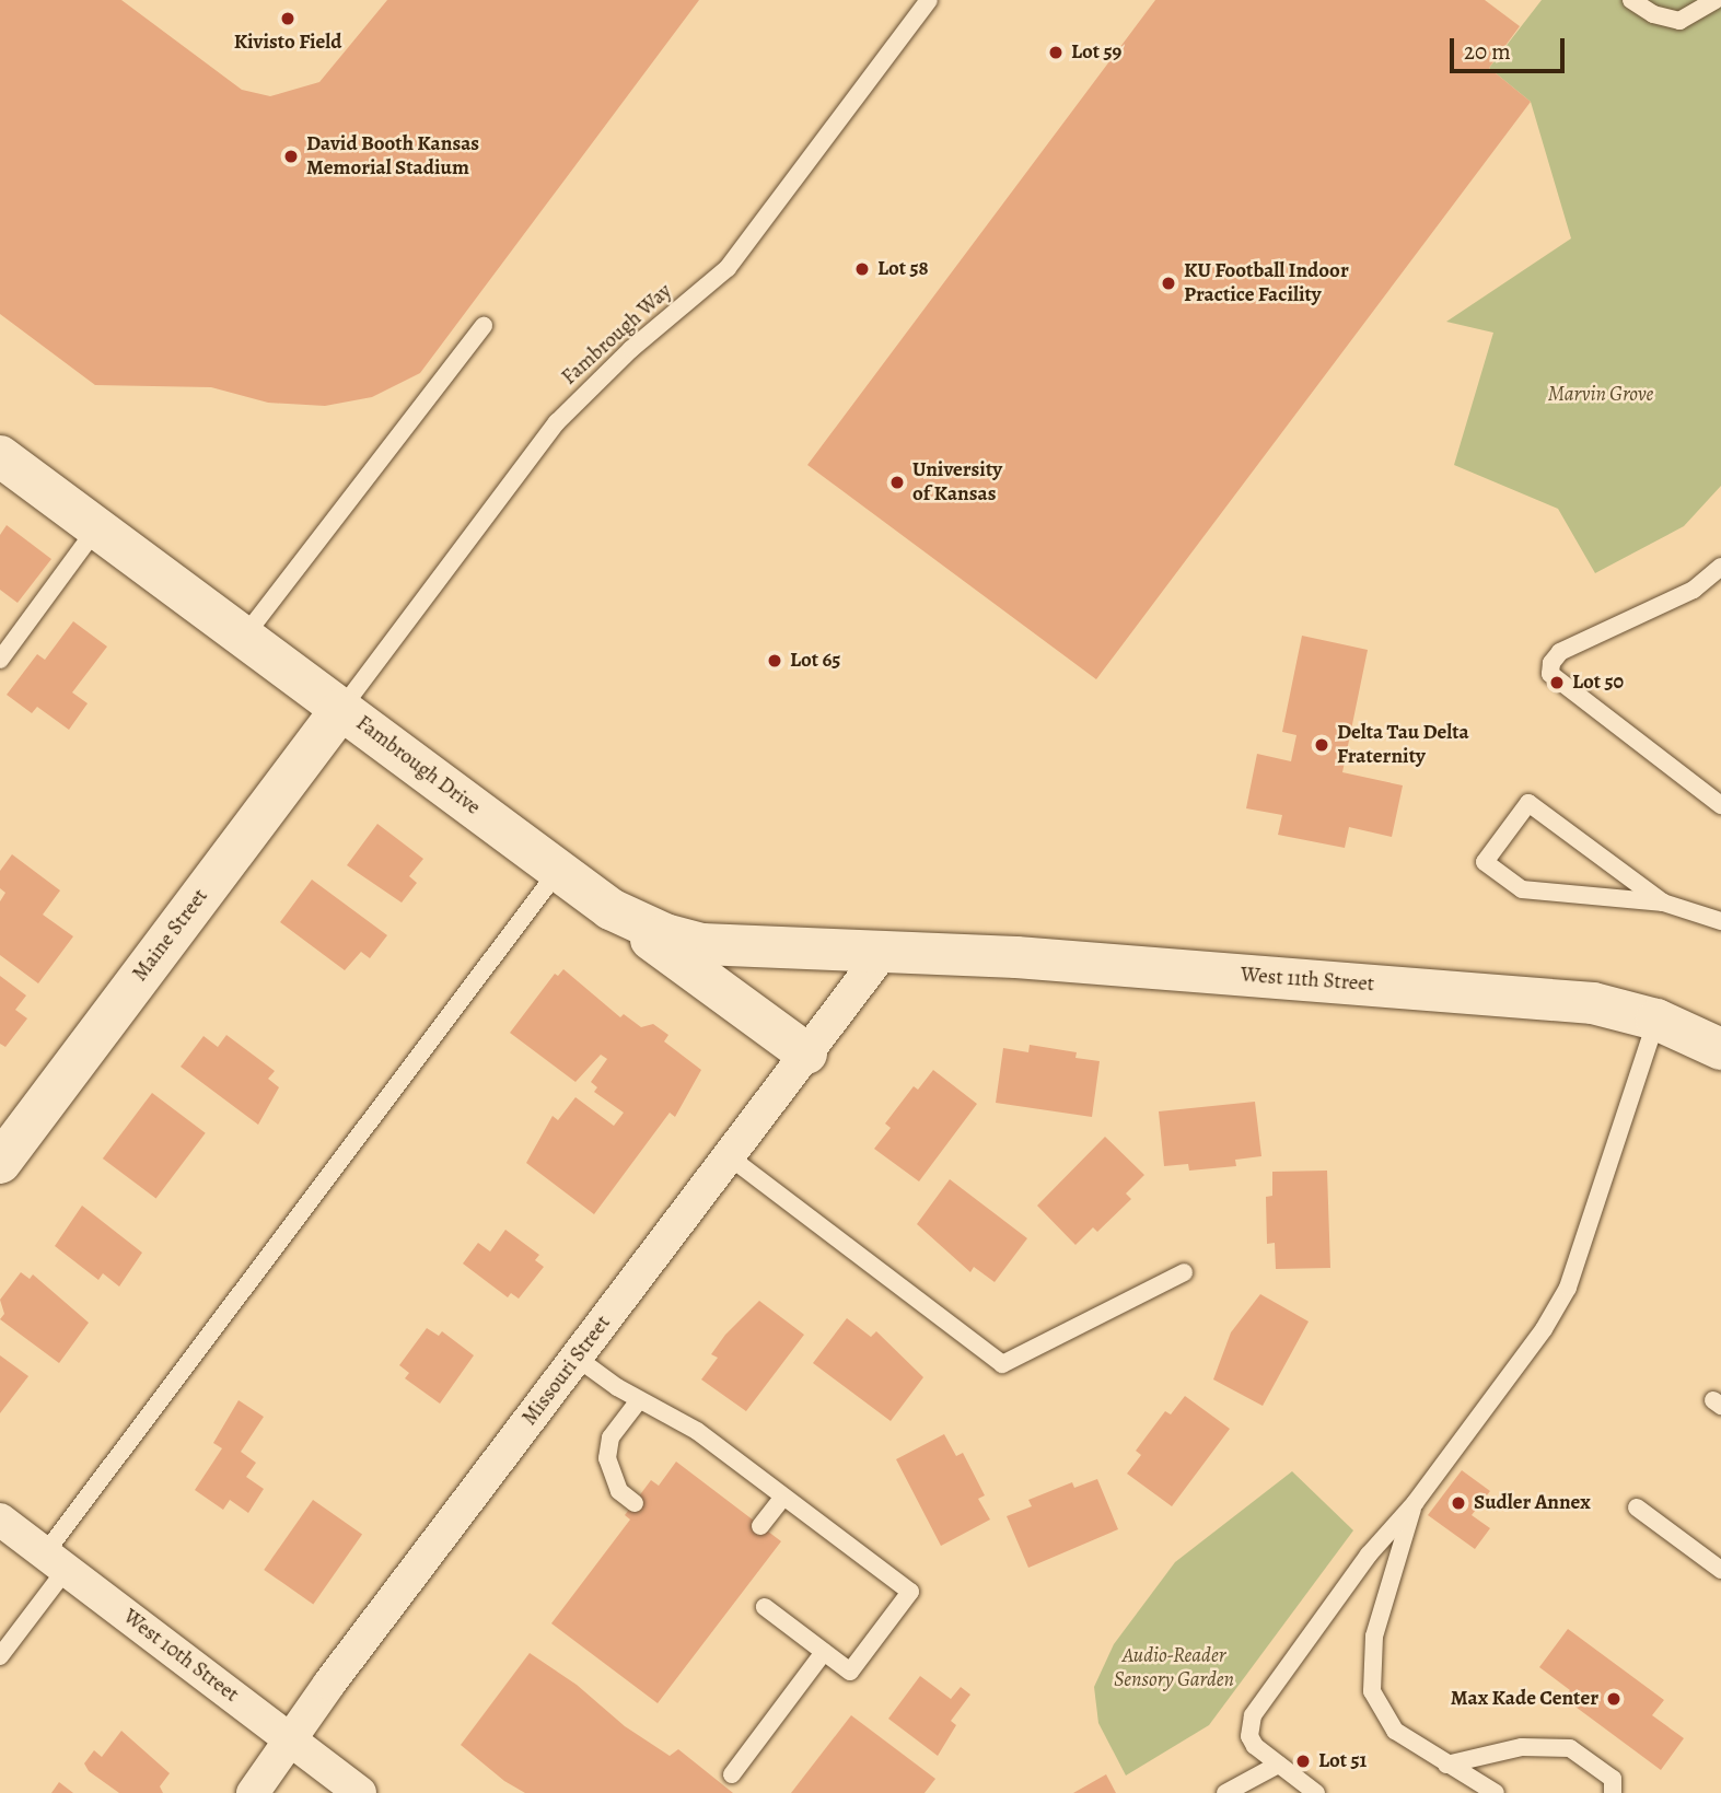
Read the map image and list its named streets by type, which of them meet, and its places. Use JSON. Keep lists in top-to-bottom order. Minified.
{"streets":{"street":["Fambrough Drive","Maine Street","West 11th Street","Missouri Street","West 10th Street"],"lane":["Fambrough Way"]},"crossings":[["Fambrough Way","Fambrough Drive"],["Fambrough Way","Maine Street"],["Fambrough Drive","Maine Street"],["Fambrough Drive","West 11th Street"],["Fambrough Drive","Missouri Street"],["West 11th Street","Missouri Street"],["Missouri Street","West 10th Street"]],"parks":["Marvin Grove","Audio-Reader Sensory Garden"],"places":["Kivisto Field","Lot 59","David Booth Kansas Memorial Stadium","Lot 58","KU Football Indoor Practice Facility","University of Kansas","Lot 65","Lot 50","Delta Tau Delta Fraternity","Sudler Annex","Max Kade Center","Lot 51"],"scale_bar":"20 m"}
